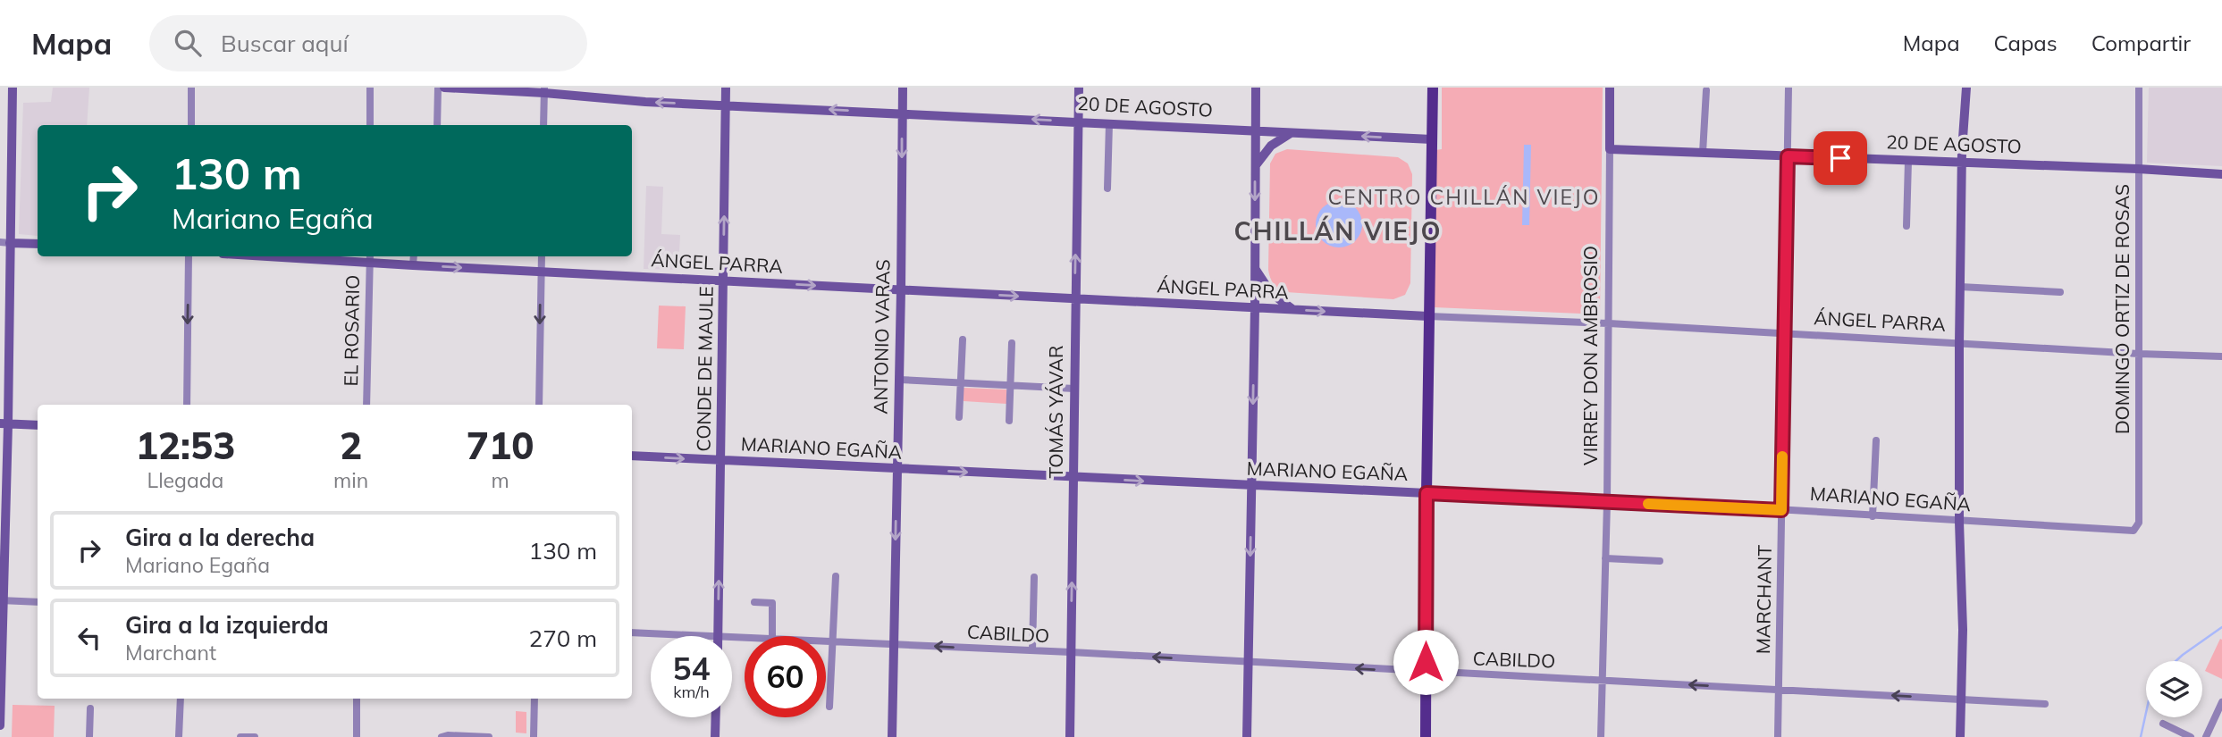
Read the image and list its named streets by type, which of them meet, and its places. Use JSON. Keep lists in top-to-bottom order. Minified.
{"streets":{"street":["20 DE AGOSTO","ÁNGEL PARRA","DOMINGO ORTIZ DE ROSAS","EL ROSARIO","ANTONIO VARAS","VIRREY DON AMBROSIO","CONDE DE MAULE","TOMÁS YÁVAR","MARIANO EGAÑA","MARCHANT","CABILDO"]},"crossings":[["20 DE AGOSTO","DOMINGO ORTIZ DE ROSAS"],["20 DE AGOSTO","ANTONIO VARAS"],["20 DE AGOSTO","VIRREY DON AMBROSIO"],["20 DE AGOSTO","CONDE DE MAULE"],["20 DE AGOSTO","TOMÁS YÁVAR"],["20 DE AGOSTO","MARCHANT"],["ÁNGEL PARRA","DOMINGO ORTIZ DE ROSAS"],["ÁNGEL PARRA","EL ROSARIO"],["ÁNGEL PARRA","ANTONIO VARAS"],["ÁNGEL PARRA","VIRREY DON AMBROSIO"],["ÁNGEL PARRA","CONDE DE MAULE"],["ÁNGEL PARRA","TOMÁS YÁVAR"],["ÁNGEL PARRA","MARCHANT"],["DOMINGO ORTIZ DE ROSAS","MARIANO EGAÑA"],["ANTONIO VARAS","MARIANO EGAÑA"],["ANTONIO VARAS","CABILDO"],["VIRREY DON AMBROSIO","MARIANO EGAÑA"],["VIRREY DON AMBROSIO","CABILDO"],["CONDE DE MAULE","MARIANO EGAÑA"],["TOMÁS YÁVAR","MARIANO EGAÑA"],["TOMÁS YÁVAR","CABILDO"],["MARIANO EGAÑA","MARCHANT"],["MARCHANT","CABILDO"]],"one_way":["20 DE AGOSTO","ANTONIO VARAS","CONDE DE MAULE","CABILDO"],"districts":["CENTRO CHILLÁN VIEJO","CHILLÁN VIEJO"],"page":{"header":"Mapa","search":"Buscar aquí","nav":["Mapa","Capas","Compartir"],"turn":["130 m","Mariano Egaña"],"eta":["12:53","Llegada","2","min","710","m"],"list":[{"name":"Gira a la derecha","note":"Mariano Egaña","value":"130 m"},{"name":"Gira a la izquierda","note":"Marchant","value":"270 m"}],"speed":"54 km/h","limit":"60"}}
